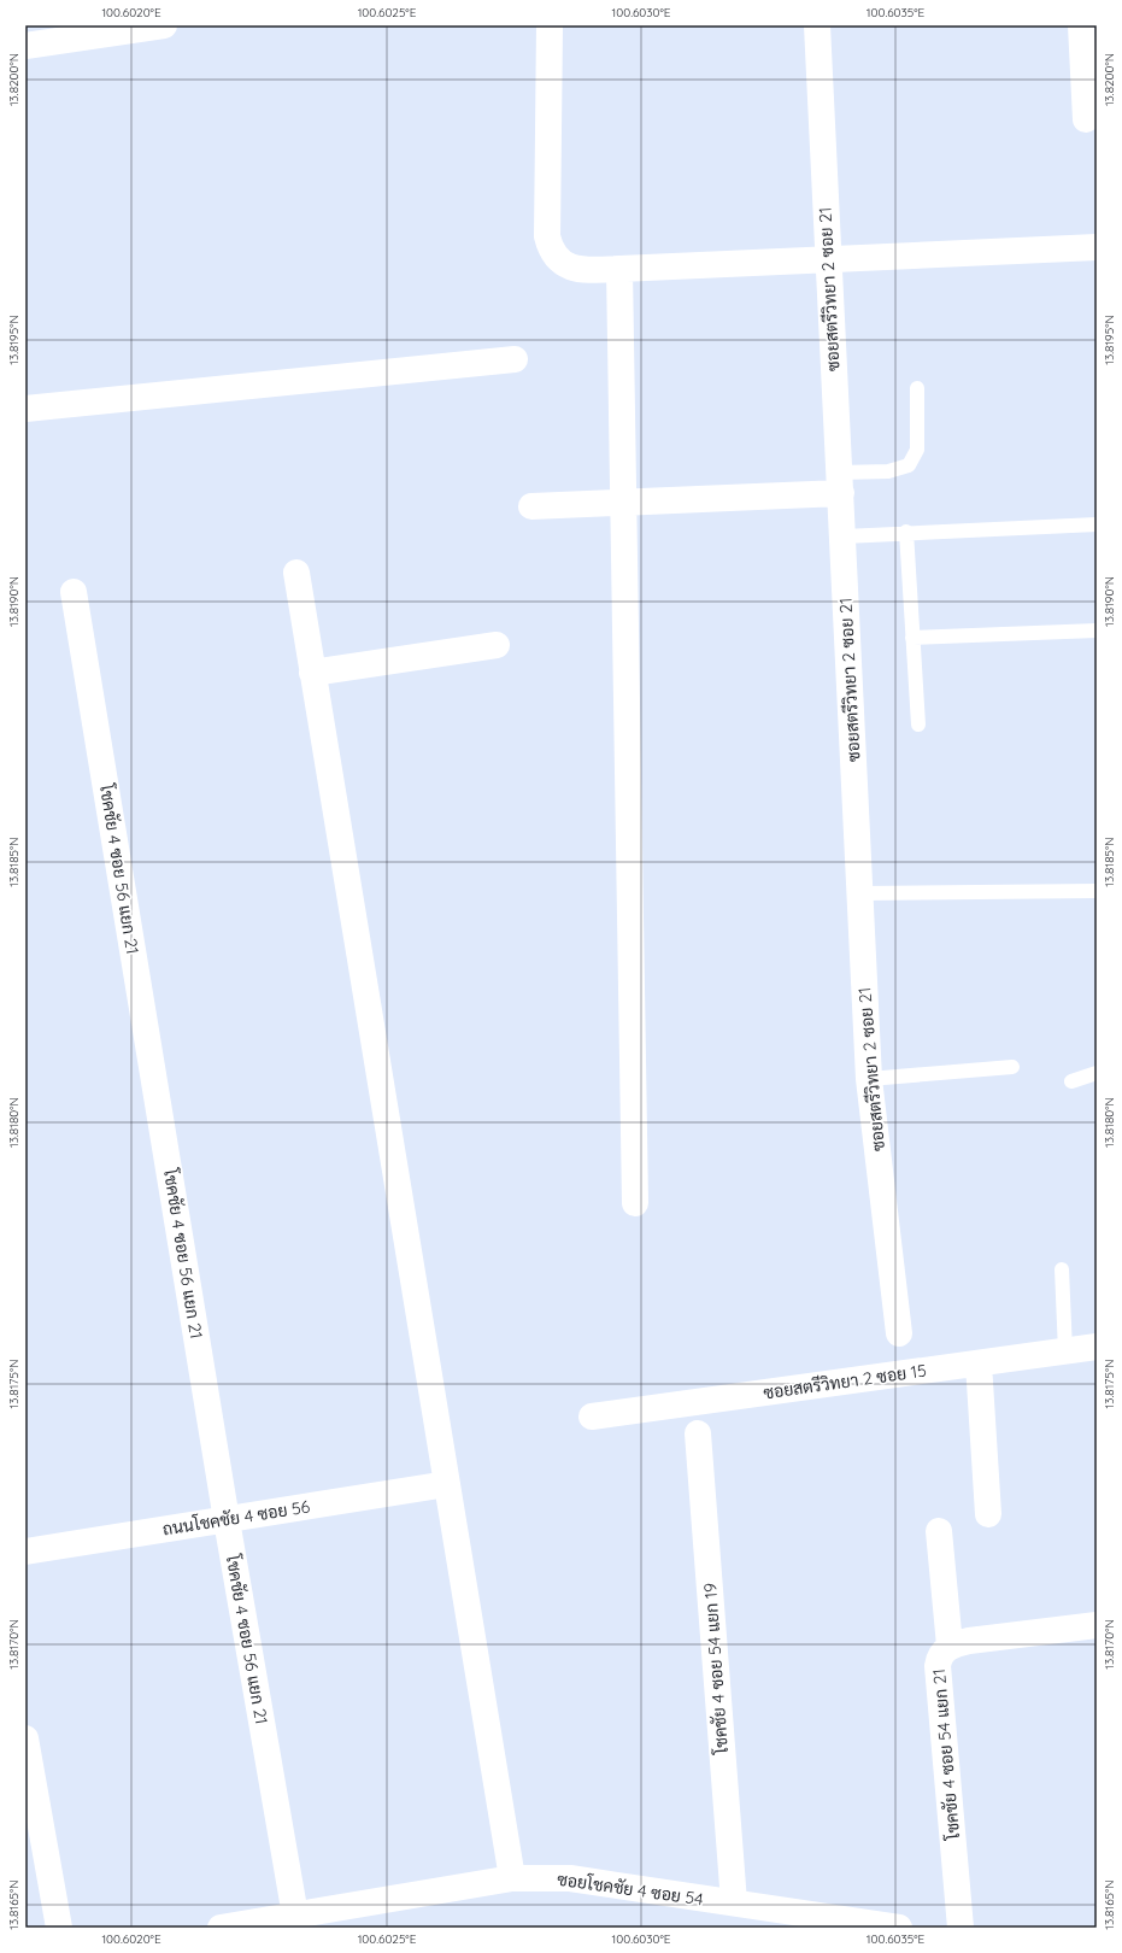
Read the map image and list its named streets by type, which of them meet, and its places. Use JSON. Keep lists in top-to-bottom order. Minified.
{"streets":{"street":["ซอยสตรีวิทยา 2 ซอย 21","โชคชัย 4 ซอย 56 แยก 21","ซอยสตรีวิทยา 2 ซอย 15","ถนนโชคชัย 4 ซอย 56","โชคชัย 4 ซอย 54 แยก 19","โชคชัย 4 ซอย 54 แยก 21","ซอยโชคชัย 4 ซอย 54"]},"crossings":[["โชคชัย 4 ซอย 56 แยก 21","ถนนโชคชัย 4 ซอย 56"],["โชคชัย 4 ซอย 56 แยก 21","ซอยโชคชัย 4 ซอย 54"],["โชคชัย 4 ซอย 54 แยก 19","ซอยโชคชัย 4 ซอย 54"]],"coordinates":["100.6020°E","100.6025°E","100.6030°E","100.6035°E","13.8200°N","13.8195°N","13.8190°N","13.8185°N","13.8180°N","13.8175°N","13.8170°N","13.8165°N"]}
